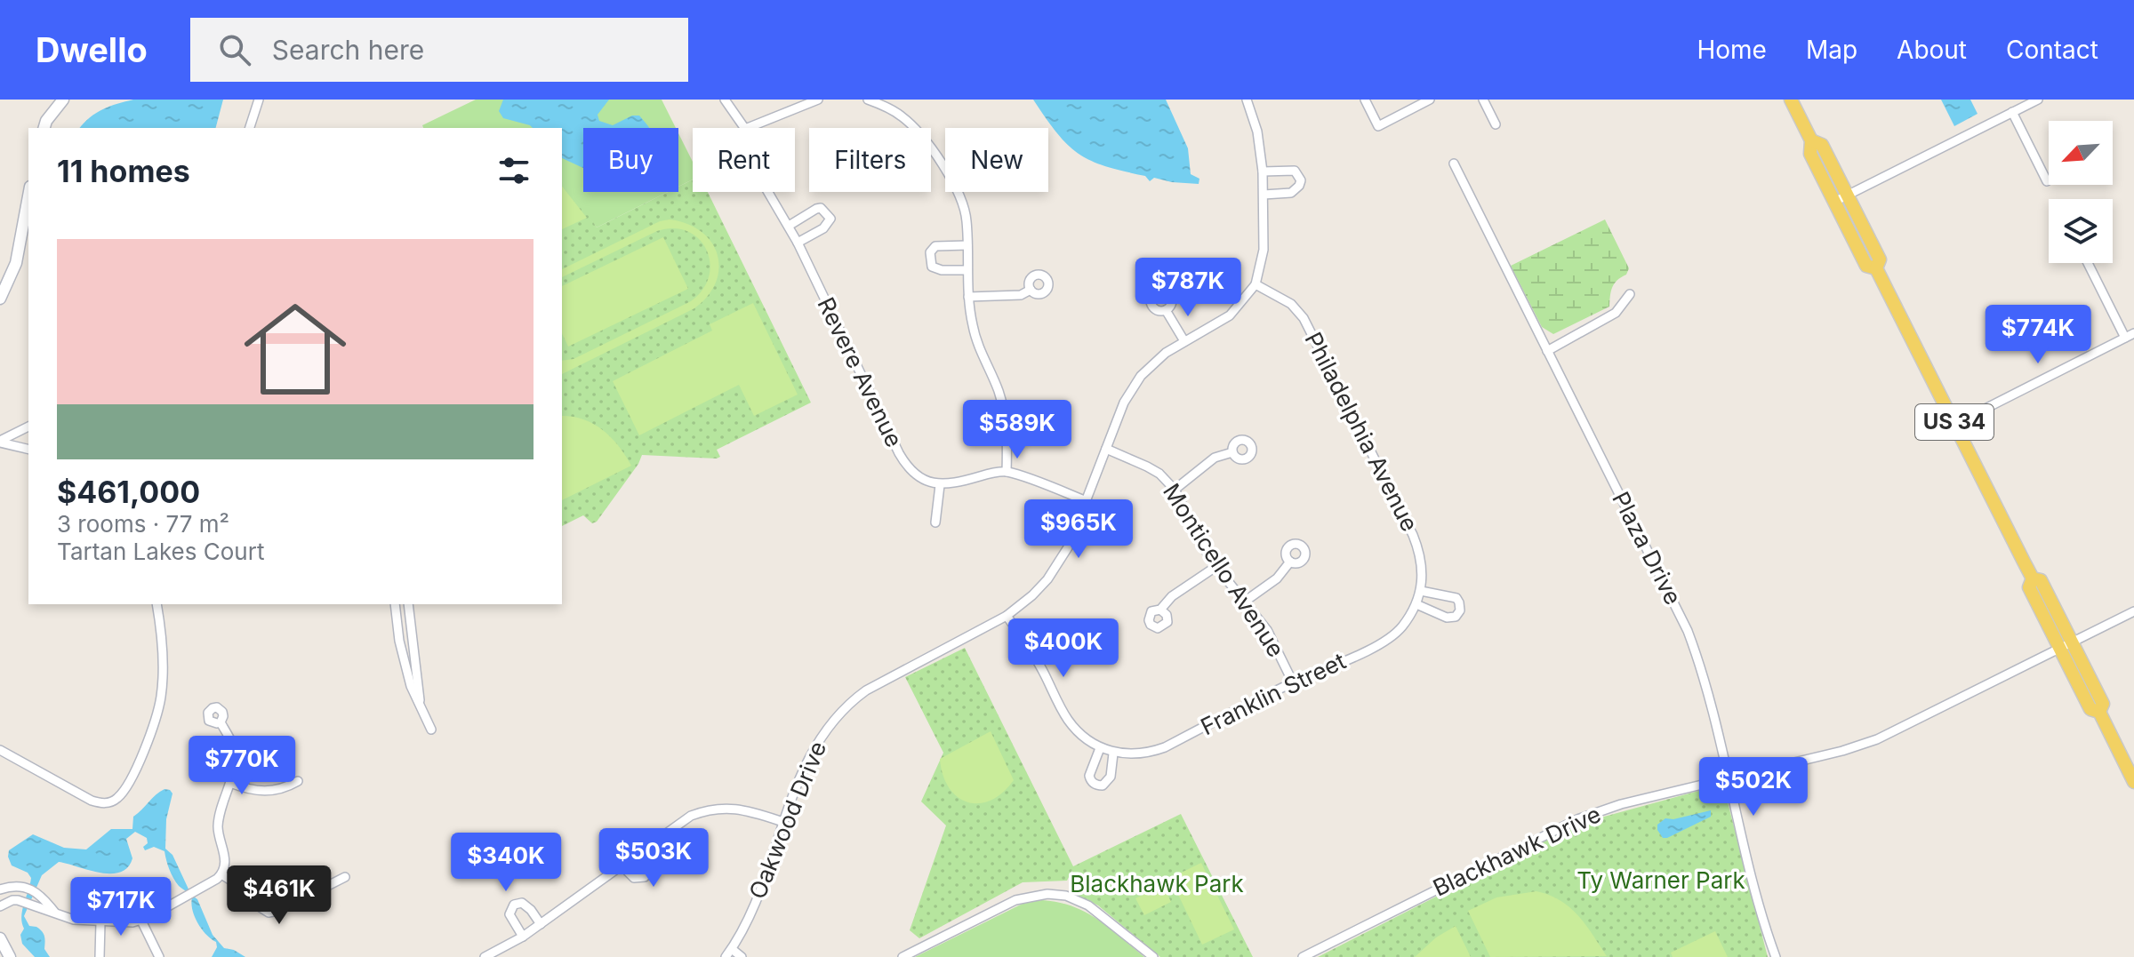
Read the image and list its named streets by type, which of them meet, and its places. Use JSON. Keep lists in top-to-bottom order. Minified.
{"streets":{"main road":["US 34"],"street":["Revere Avenue","Philadelphia Avenue","Plaza Drive","Monticello Avenue","Franklin Street","Oakwood Drive","Blackhawk Drive"]},"crossings":[["US 34","Blackhawk Drive"],["Philadelphia Avenue","Franklin Street"],["Philadelphia Avenue","Oakwood Drive"],["Plaza Drive","Blackhawk Drive"],["Monticello Avenue","Franklin Street"],["Monticello Avenue","Oakwood Drive"]],"parks":["Ty Warner Park","Blackhawk Park"],"north":"bottom left","page":{"header":"Dwello","search":"Search here","nav":["Home","Map","About","Contact"],"chip":["Buy","Rent","Filters","New"],"heading":"11 homes","list":[{"name":"$461,000","note":"3 rooms · 77 m² · Tartan Lakes Court"}],"price":["$787K","$774K","$589K","$965K","$400K","$770K","$502K","$503K","$340K","$461K","$717K"]}}
